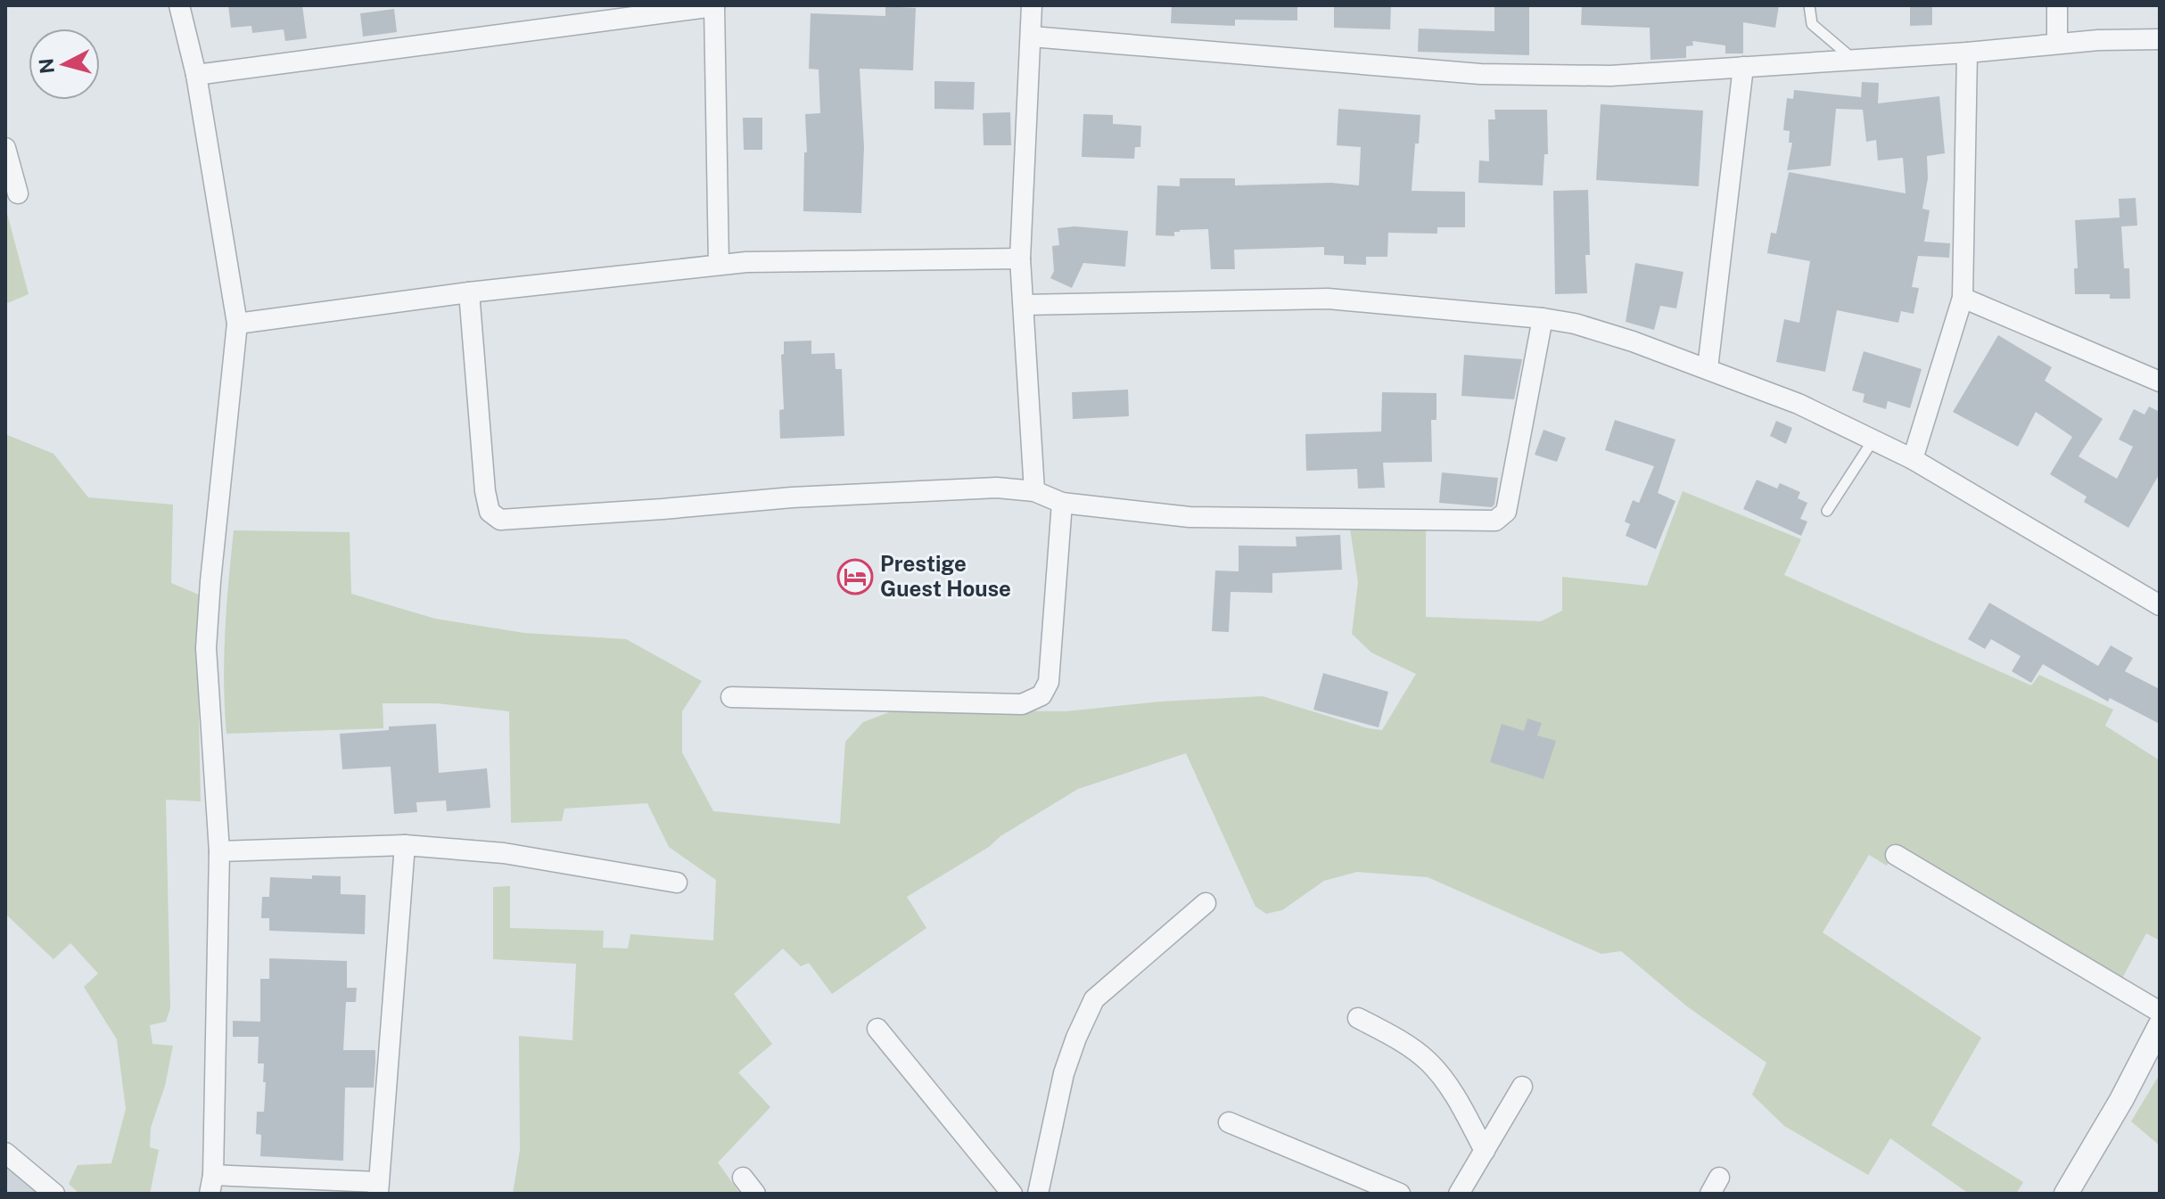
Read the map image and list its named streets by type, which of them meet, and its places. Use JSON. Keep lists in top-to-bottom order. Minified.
{"places":{"hotel":["Prestige Guest House"]},"north":"left"}
